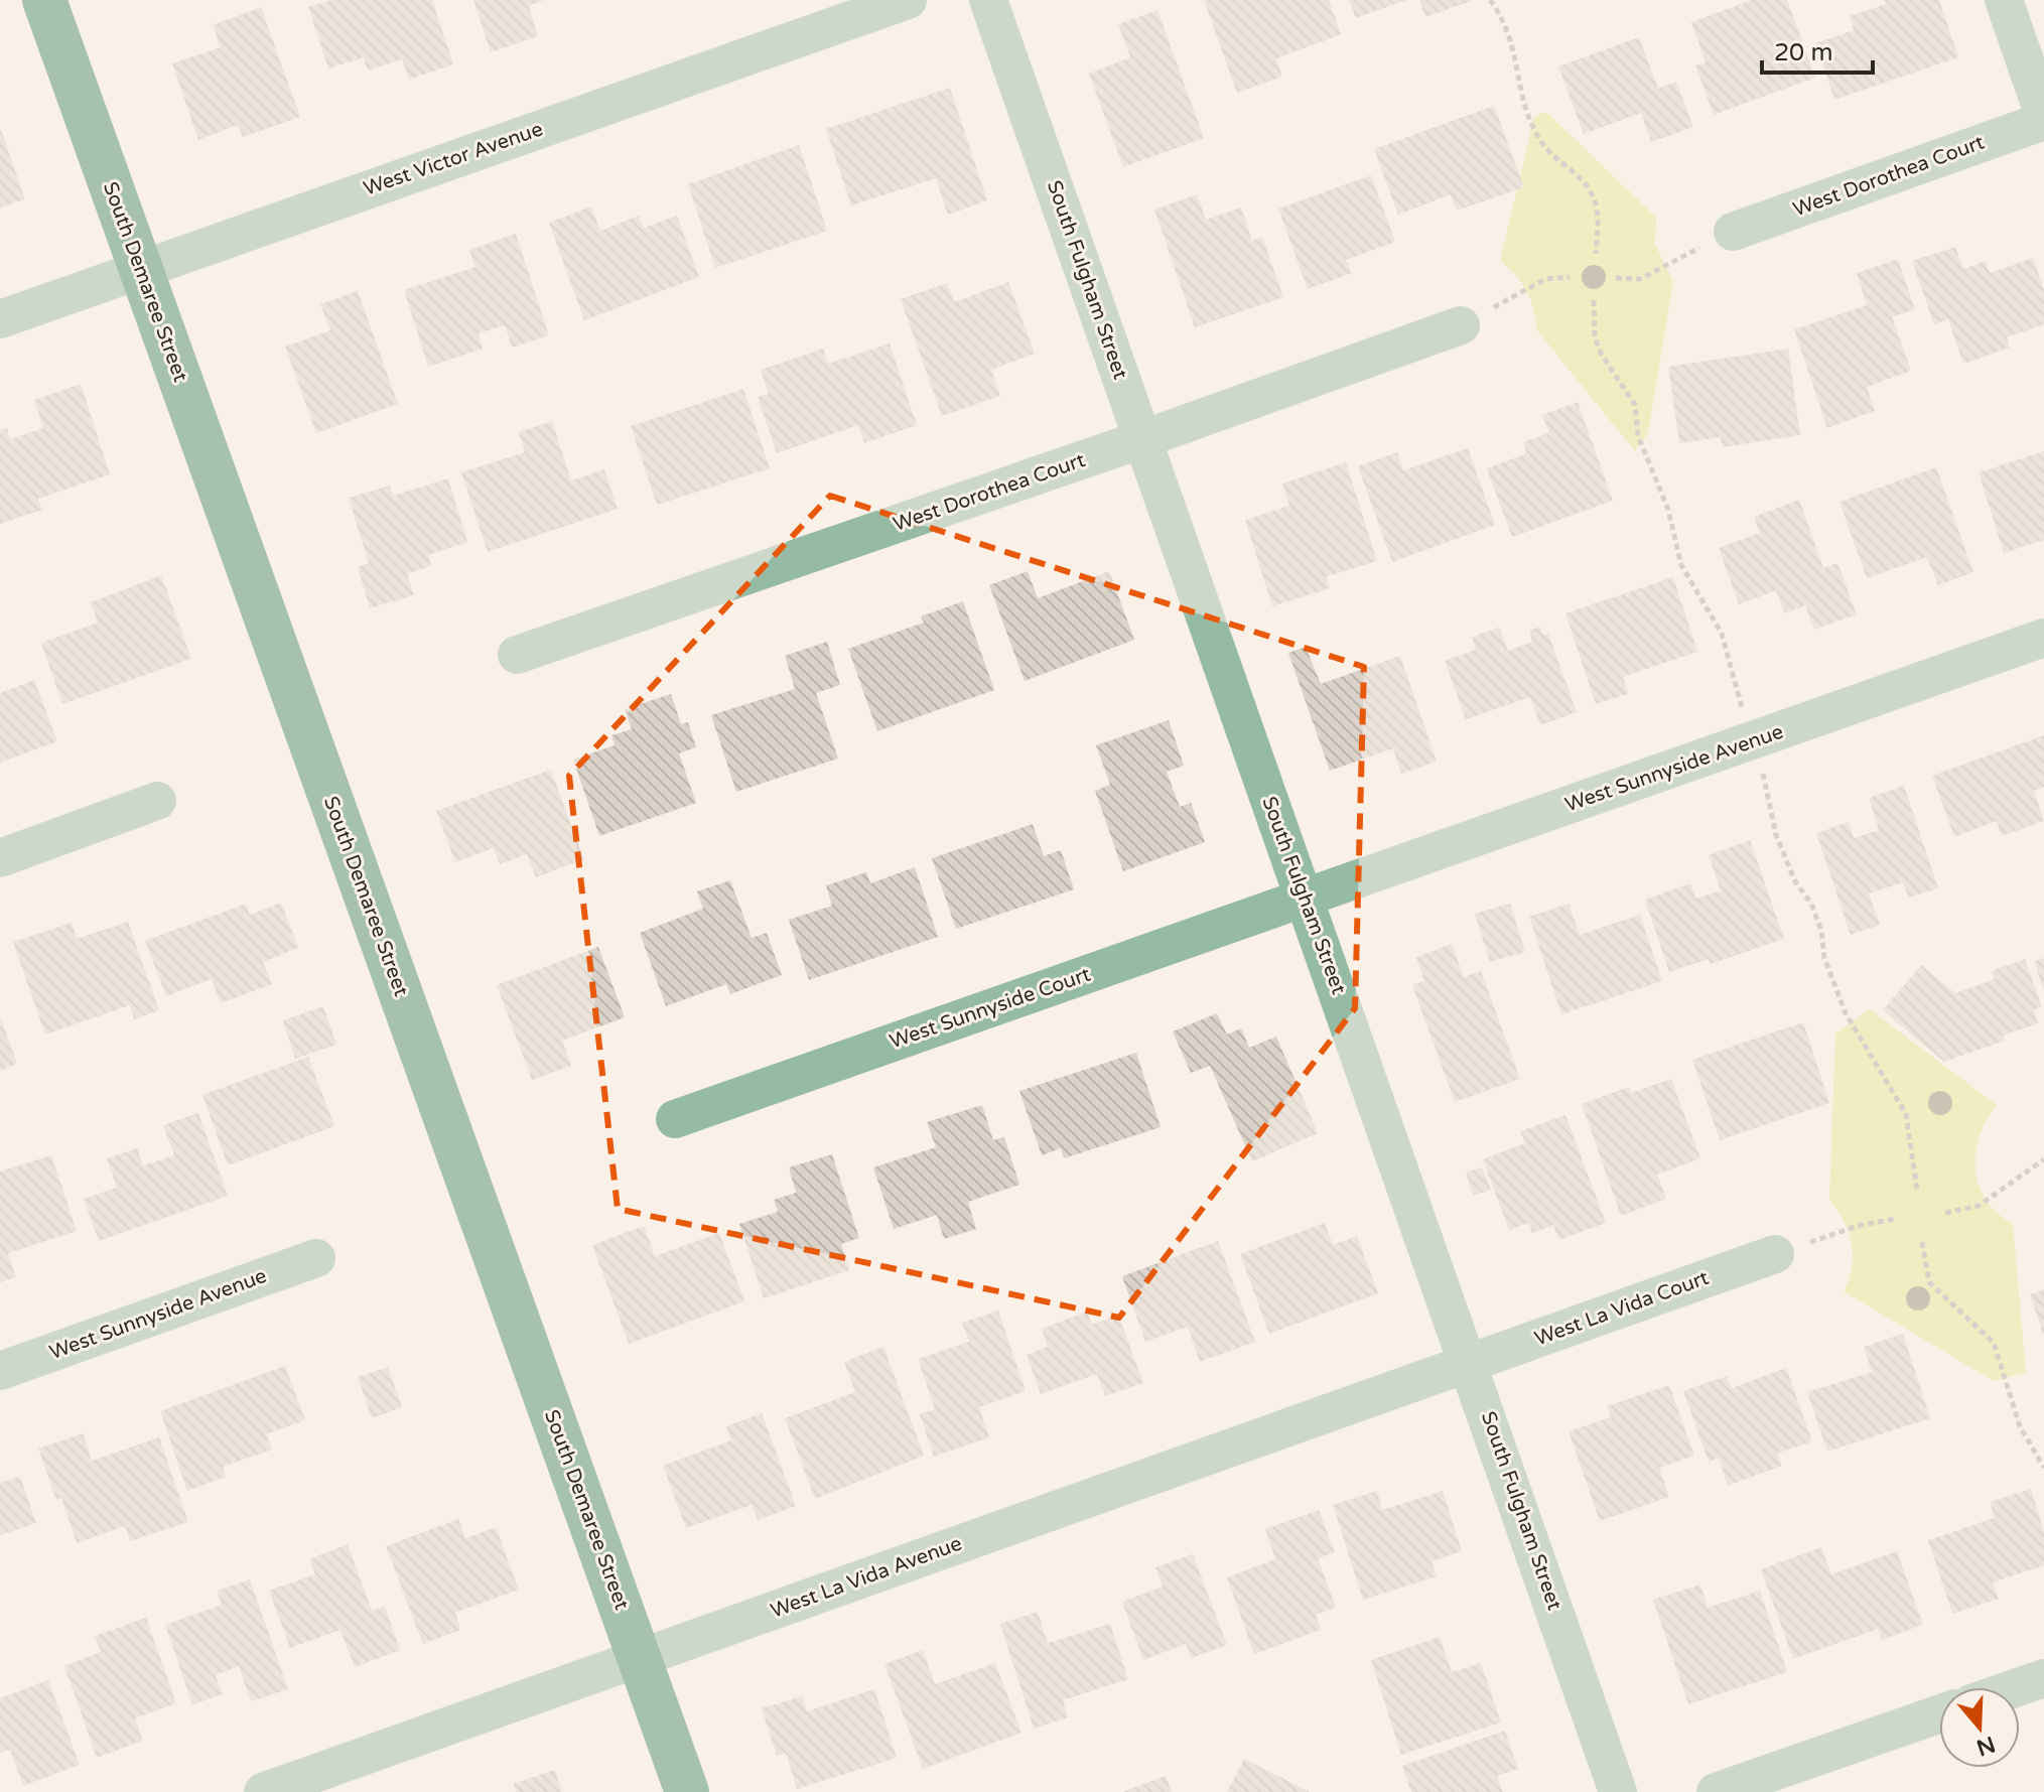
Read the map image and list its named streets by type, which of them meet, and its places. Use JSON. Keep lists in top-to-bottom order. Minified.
{"streets":{"main road":["South Demaree Street"],"street":["West Victor Avenue","West Dorothea Court","South Fulgham Street","West Sunnyside Avenue","West Sunnyside Court","West La Vida Court","West La Vida Avenue"]},"crossings":[["West Victor Avenue","South Demaree Street"],["West Dorothea Court","South Fulgham Street"],["South Fulgham Street","West Sunnyside Avenue"],["South Fulgham Street","West Sunnyside Court"],["South Fulgham Street","West La Vida Court"],["South Fulgham Street","West La Vida Avenue"],["South Demaree Street","West La Vida Avenue"],["West Sunnyside Avenue","West Sunnyside Court"],["West La Vida Court","West La Vida Avenue"]],"scale_bar":"20 m","north":"bottom"}
